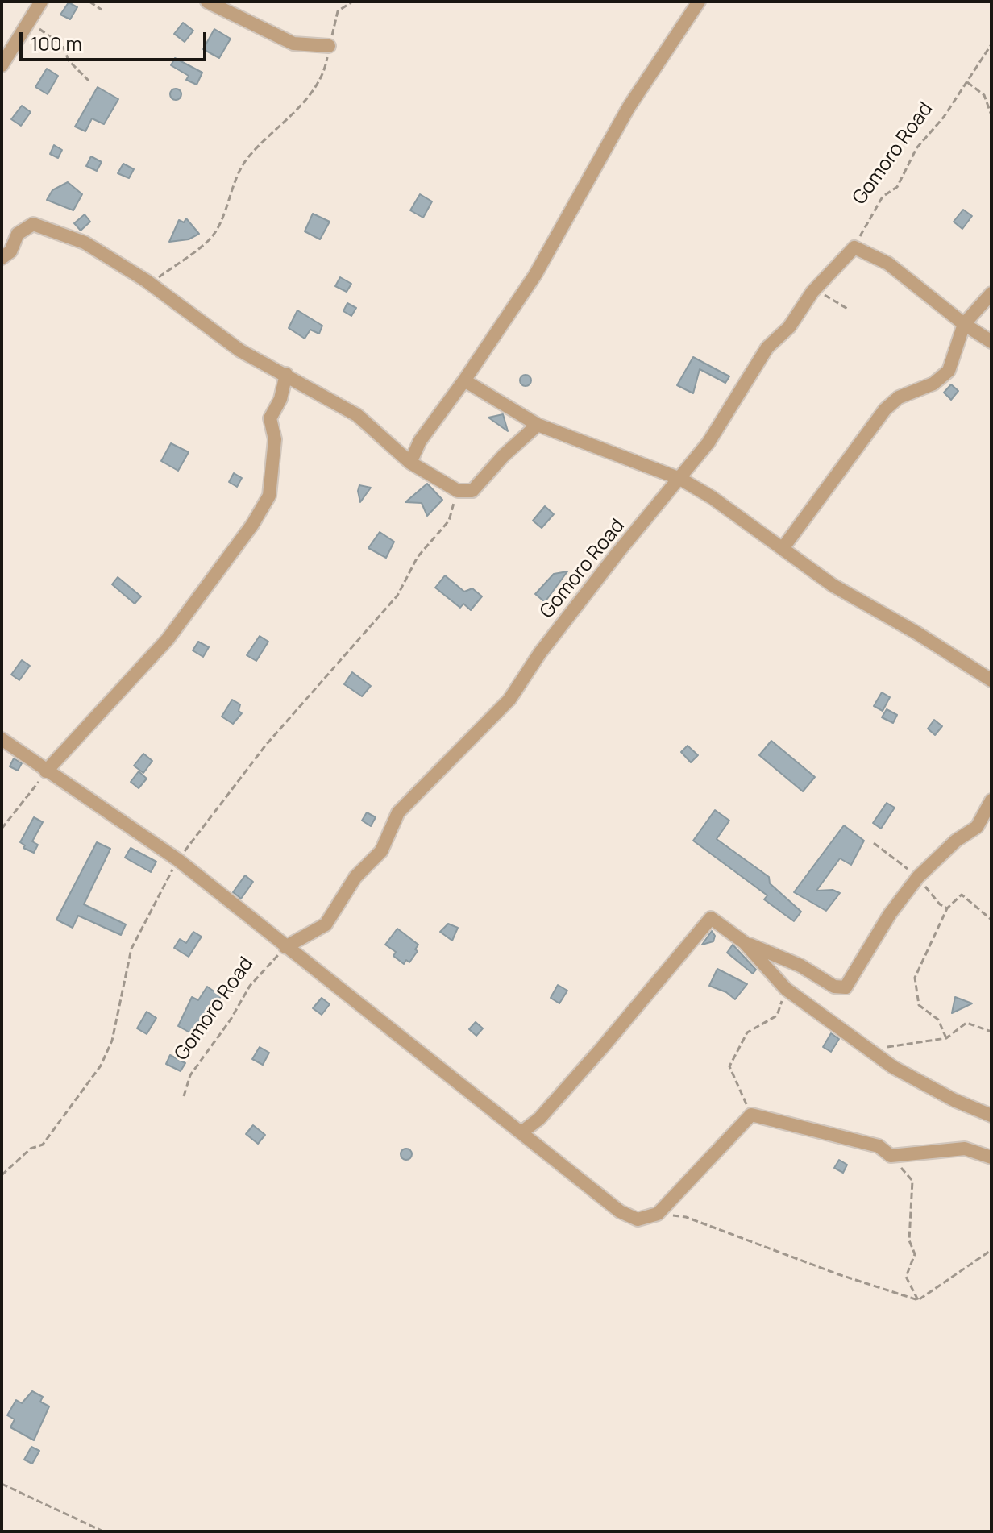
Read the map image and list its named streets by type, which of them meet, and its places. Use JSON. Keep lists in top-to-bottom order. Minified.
{"streets":{"street":["Gomoro Road"]},"scale_bar":"100 m"}
